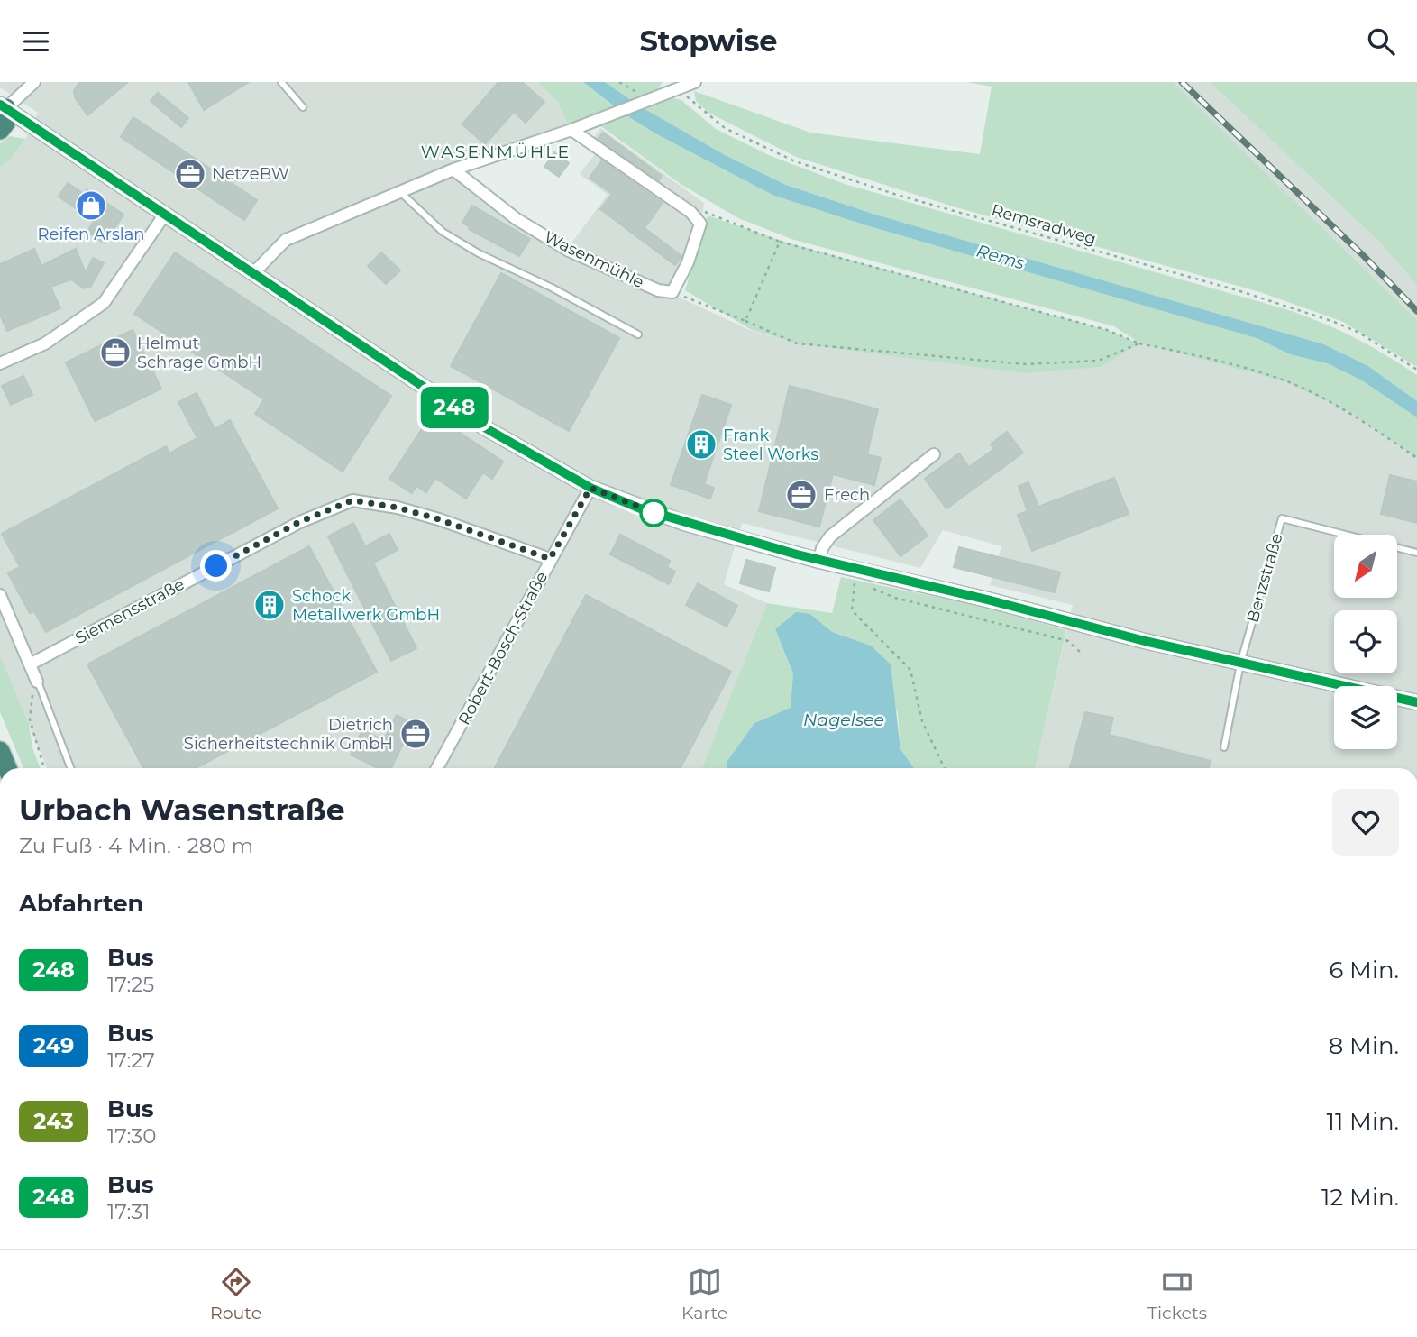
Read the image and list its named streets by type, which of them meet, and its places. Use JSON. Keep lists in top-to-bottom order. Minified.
{"streets":{"street":["Wasenmühle","Siemensstraße","Robert-Bosch-Straße"],"lane":["Benzstraße"],"path":["Remsradweg"]},"crossings":[["Siemensstraße","Robert-Bosch-Straße"]],"districts":["WASENMÜHLE"],"water":["Rems","Nagelsee"],"places":{"office":["NetzeBW","Helmut Schrage GmbH","Frech","Dietrich Sicherheitstechnik GmbH"],"shop":["Reifen Arslan"],"building":["Frank Steel Works","Schock Metallwerk GmbH"]},"lines":["bus line 248"],"north":"bottom left","page":{"header":"Stopwise","on_map":"248","heading":[["Urbach Wasenstraße","Zu Fuß · 4 Min. · 280 m"],"Abfahrten"],"list":[{"mark":"248","name":"Bus","note":"17:25","value":"6 Min."},{"mark":"249","name":"Bus","note":"17:27","value":"8 Min."},{"mark":"243","name":"Bus","note":"17:30","value":"11 Min."},{"mark":"248","name":"Bus","note":"17:31","value":"12 Min."}],"tabs":["Route","Karte","Tickets"]}}
